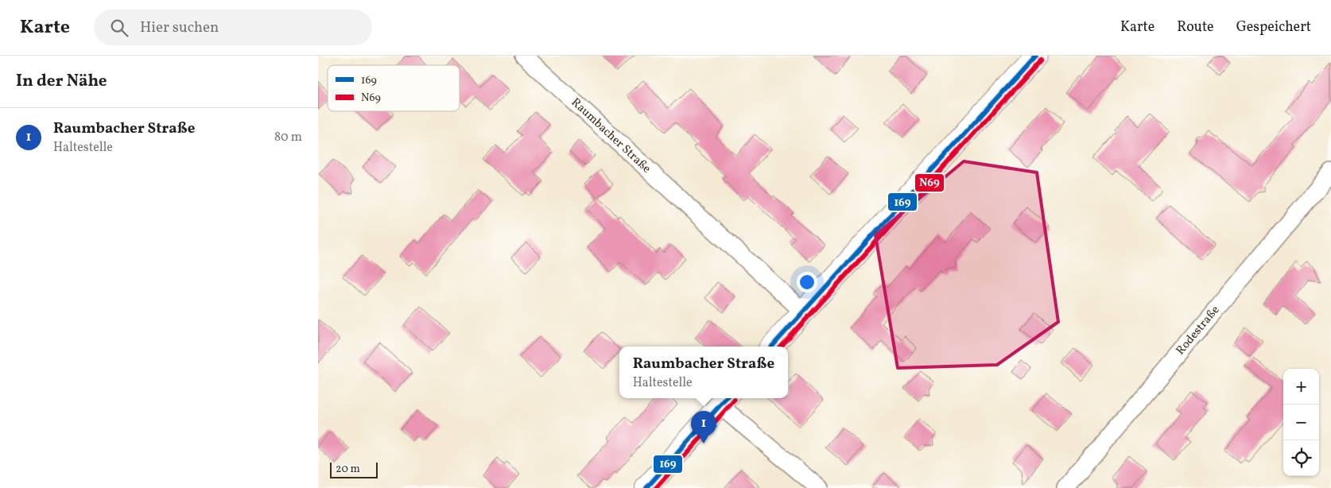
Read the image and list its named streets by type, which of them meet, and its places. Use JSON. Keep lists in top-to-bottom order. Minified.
{"streets":{"street":["Raumbacher Straße","Rodestraße"]},"lines":["transit line 169","transit line N69"],"legend":["169","N69"],"scale_bar":"20 m","page":{"header":"Karte","search":"Hier suchen","nav":["Karte","Route","Gespeichert"],"heading":"In der Nähe","list":[{"mark":"1","name":"Raumbacher Straße","note":"Haltestelle","value":"80 m"}],"popup":["Raumbacher Straße","Haltestelle"],"map_buttons":["+","−"],"pins":"1","scale":"20 m"}}
